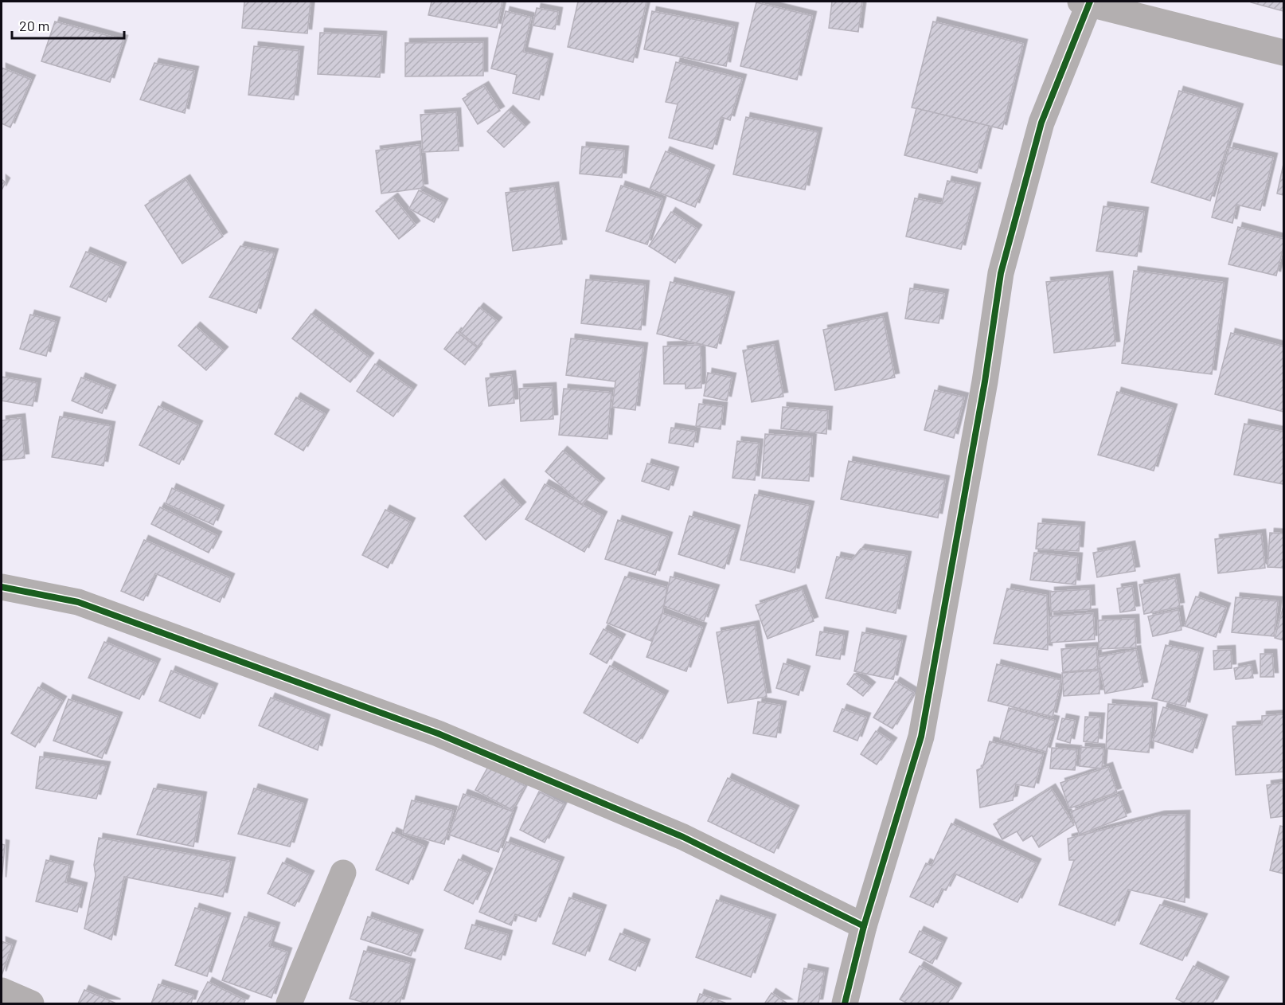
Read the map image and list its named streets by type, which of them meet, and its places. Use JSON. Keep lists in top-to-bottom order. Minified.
{"scale_bar":"20 m"}
